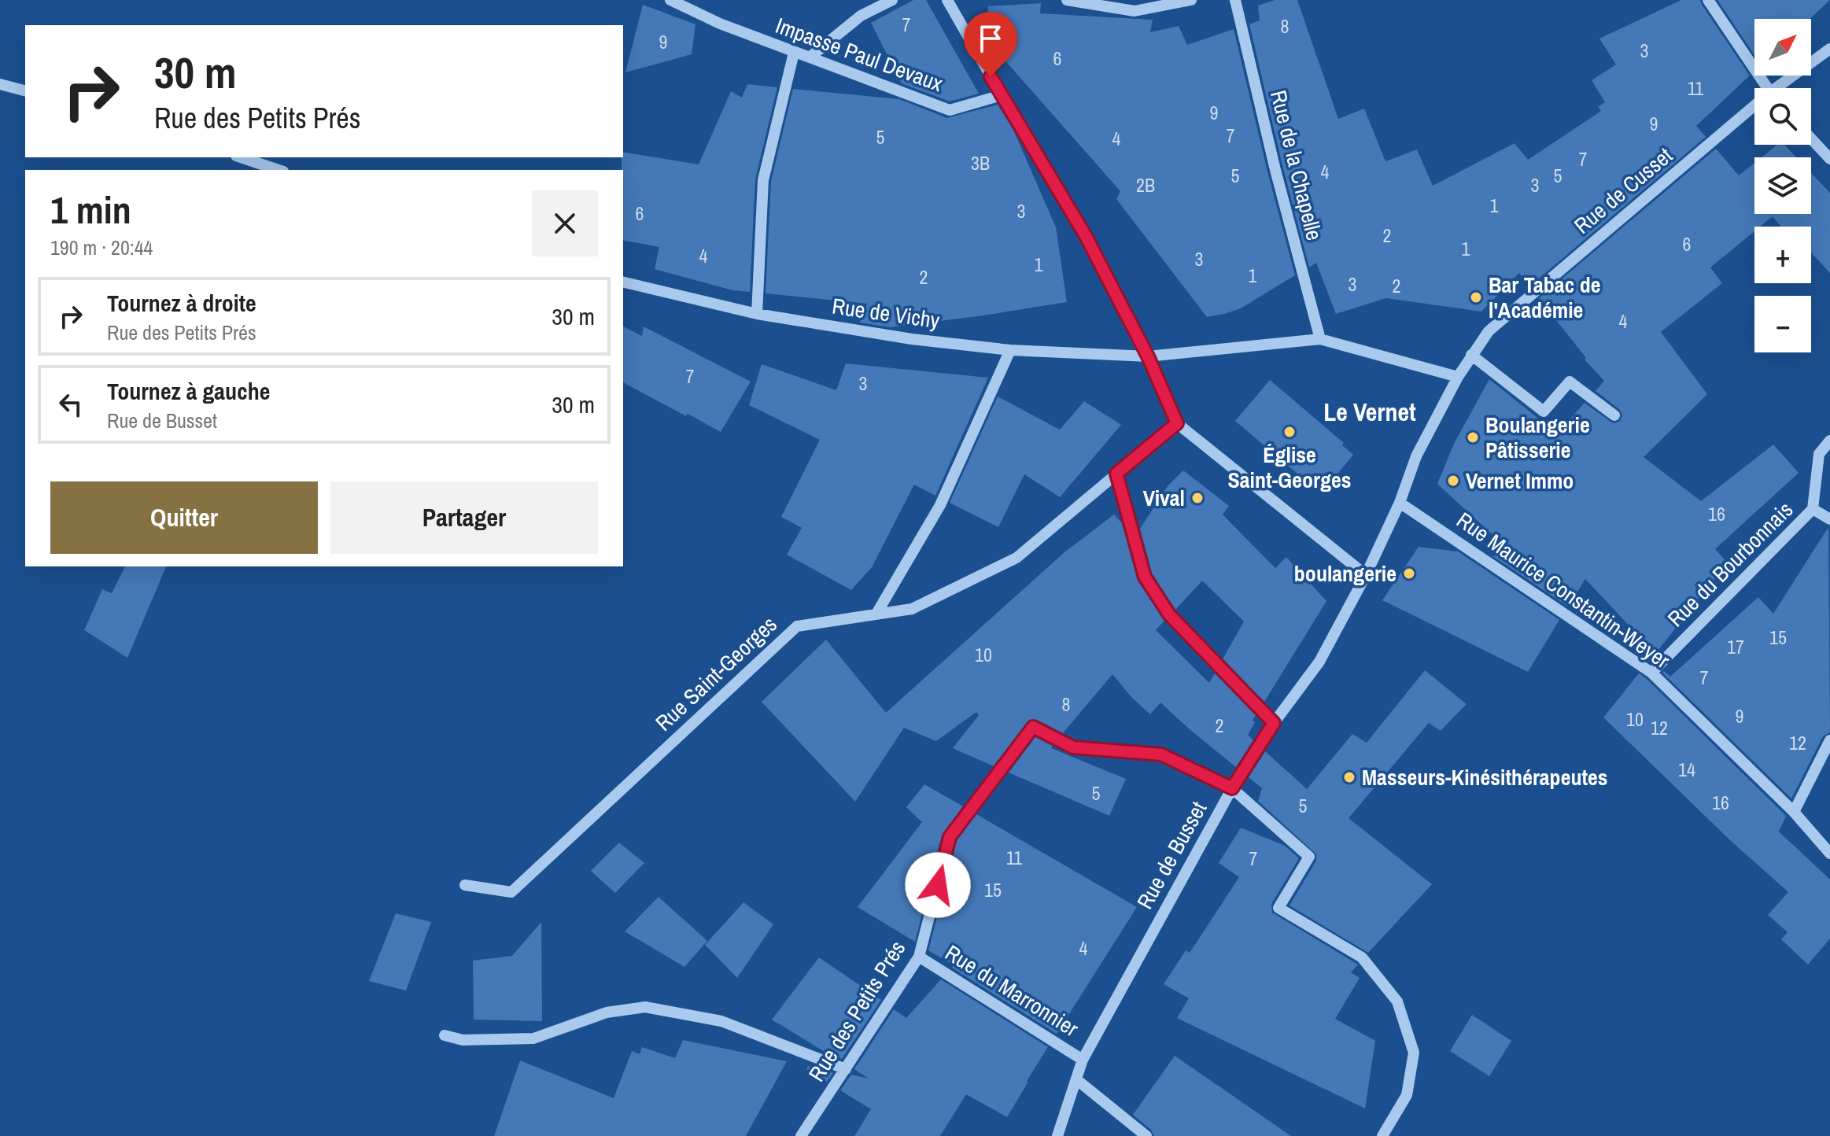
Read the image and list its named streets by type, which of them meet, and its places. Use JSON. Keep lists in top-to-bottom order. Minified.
{"streets":{"street":["Impasse Paul Devaux","Rue de la Chapelle","Rue de Cusset","Rue de Vichy","Rue du Bourbonnais","Rue Maurice Constantin-Weyer","Rue Saint-Georges","Rue de Busset","Rue du Marronnier","Rue des Petits Prés"]},"crossings":[["Rue de la Chapelle","Rue de Vichy"],["Rue de Cusset","Rue Maurice Constantin-Weyer"],["Rue de Cusset","Rue de Busset"],["Rue du Bourbonnais","Rue Maurice Constantin-Weyer"],["Rue Maurice Constantin-Weyer","Rue de Busset"],["Rue de Busset","Rue du Marronnier"],["Rue de Busset","Rue des Petits Prés"],["Rue du Marronnier","Rue des Petits Prés"]],"districts":["Le Vernet"],"places":["Bar Tabac de l'Académie","Église Saint-Georges","Boulangerie Pâtisserie","Vernet Immo","Vival","boulangerie","Masseurs-Kinésithérapeutes"],"house_numbers":["7","8","9","3","6","11","9","9","7","5","4","7","3B","4","5","5","2B","3","1","3","6","2","6","1","4","3","1","1","2","3","2","4","7","3","16","15","17","10","7","8","9","10","2","12","12","14","5","16","5","11","7","15","4"],"north":"top right","page":{"map_buttons":["+","−"],"turn":["30 m","Rue des Petits Prés"],"heading":["1 min","190 m · 20:44"],"list":[{"name":"Tournez à droite","note":"Rue des Petits Prés","value":"30 m"},{"name":"Tournez à gauche","note":"Rue de Busset","value":"30 m"}],"buttons":["Quitter","Partager"]}}
